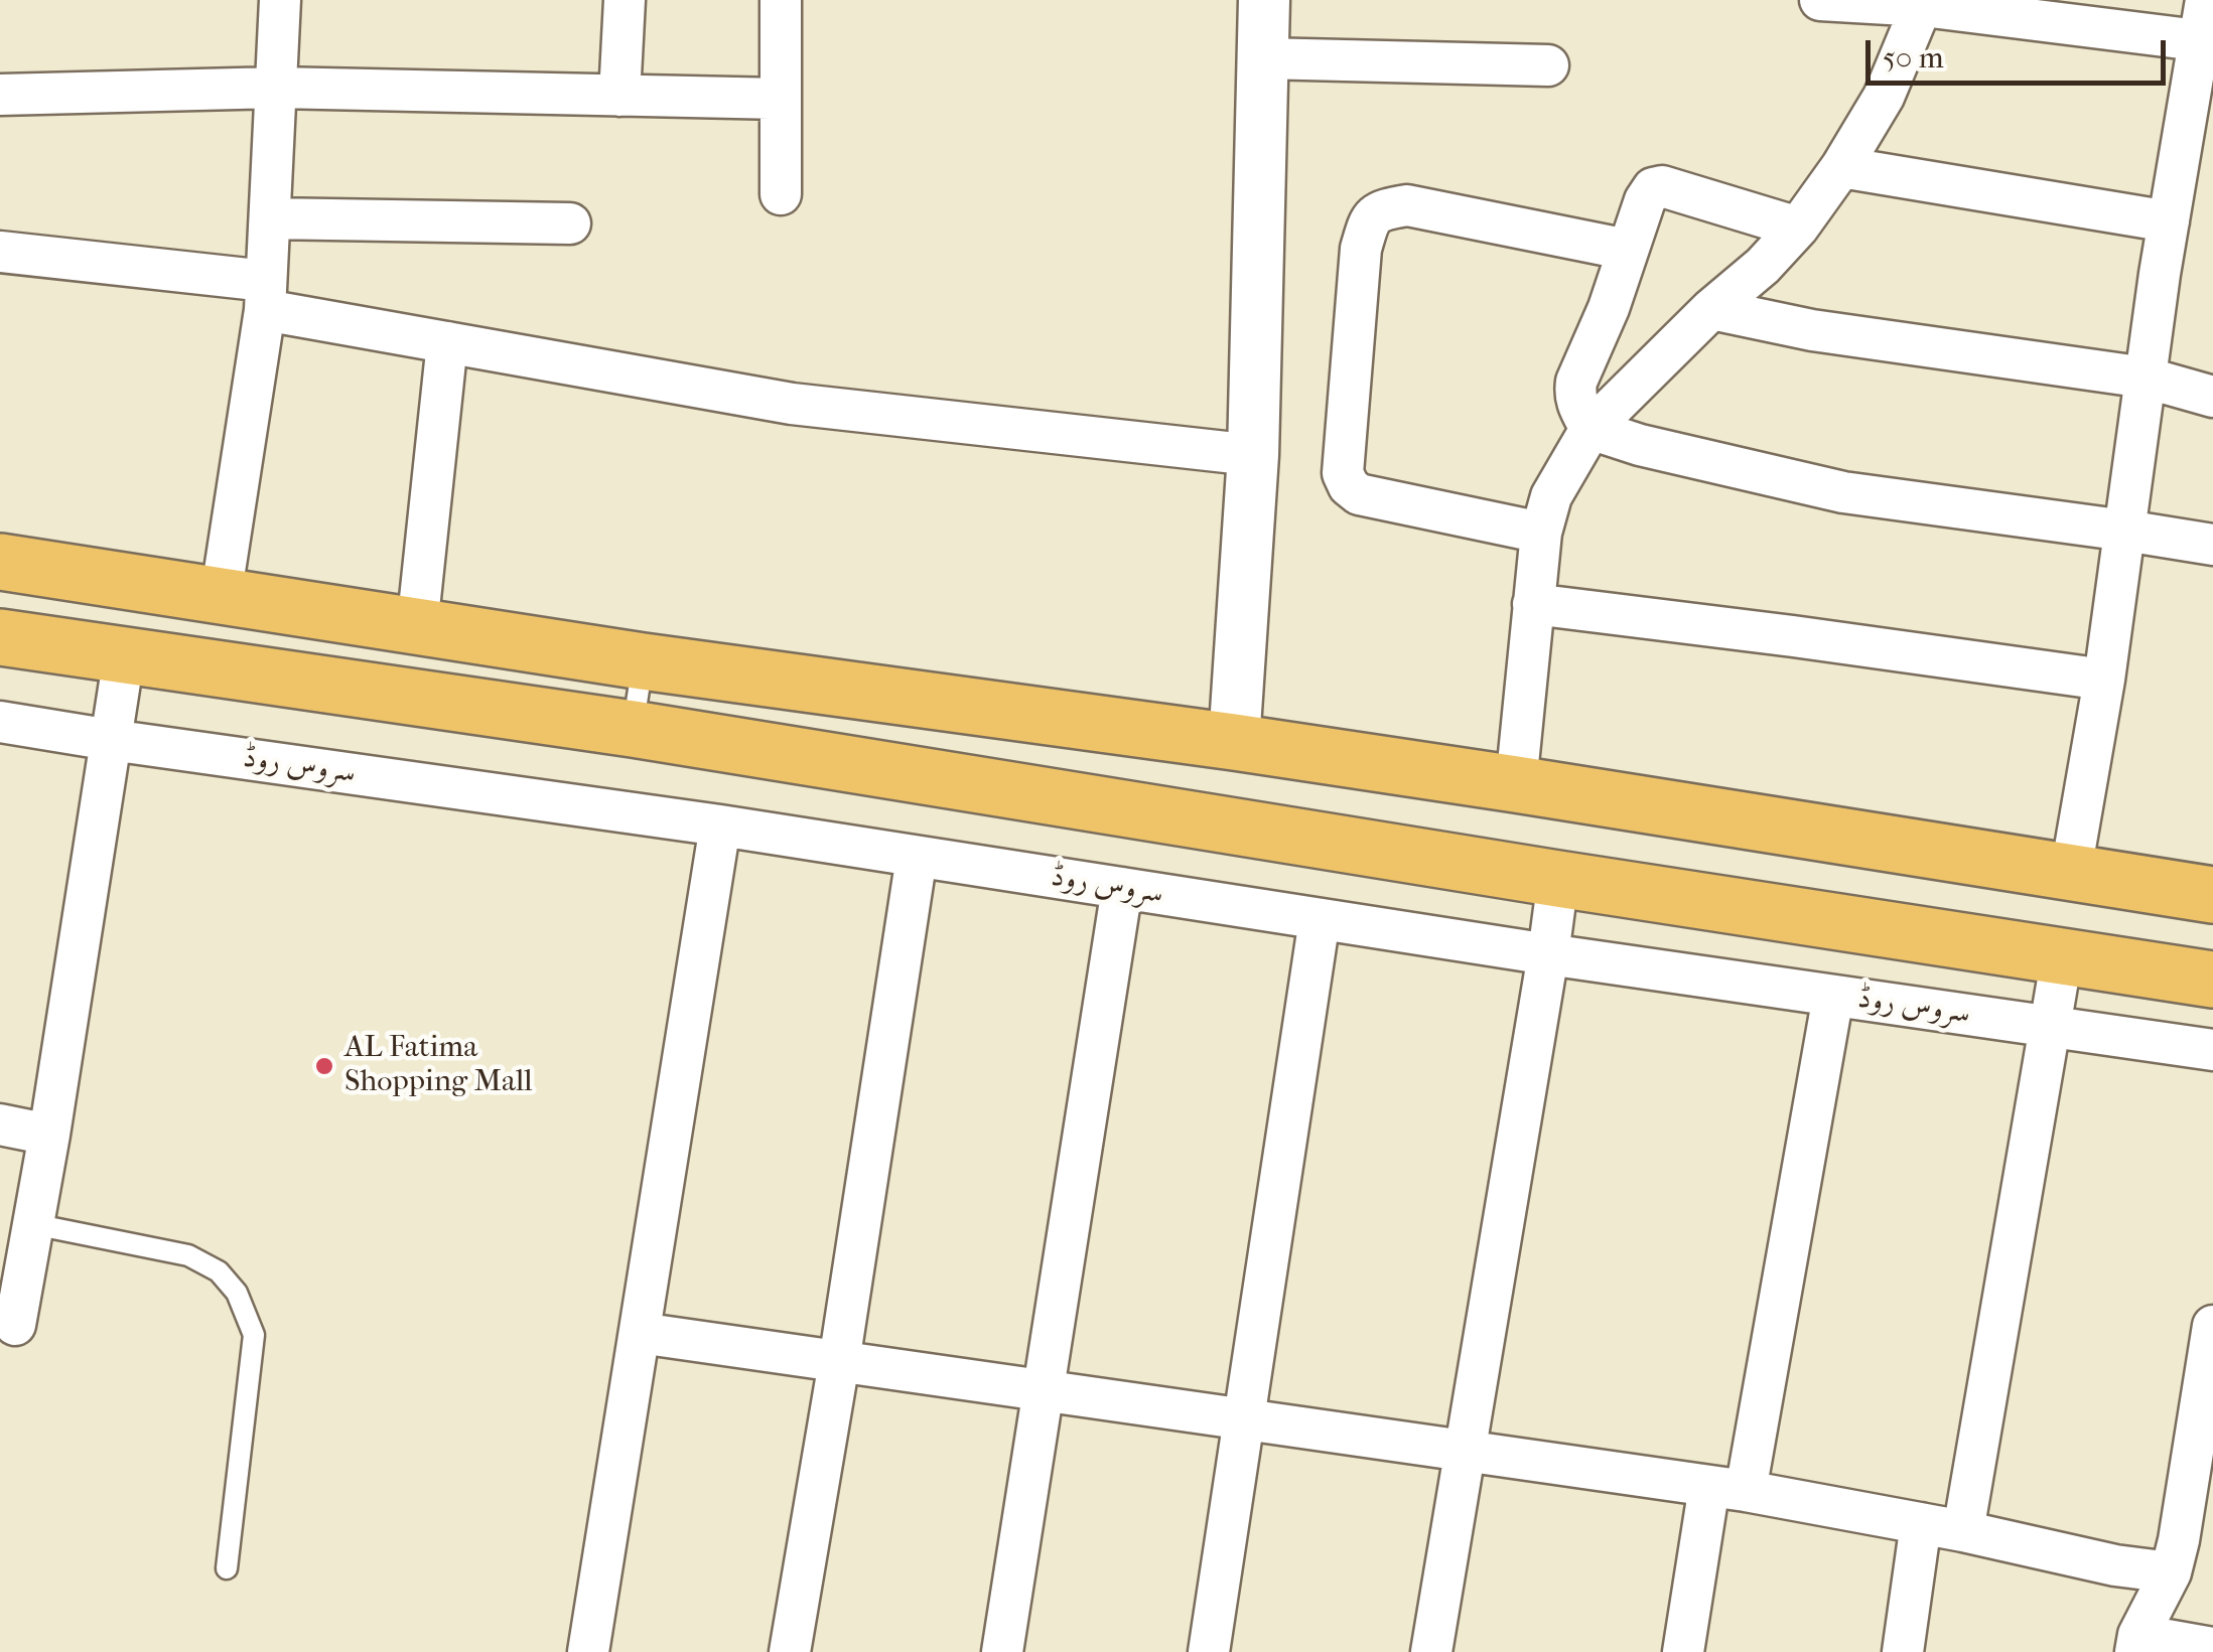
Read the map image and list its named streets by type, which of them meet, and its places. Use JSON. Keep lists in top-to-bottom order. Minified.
{"streets":{"street":["سروس روڈ"]},"places":["AL Fatima Shopping Mall"],"scale_bar":"50 m"}
